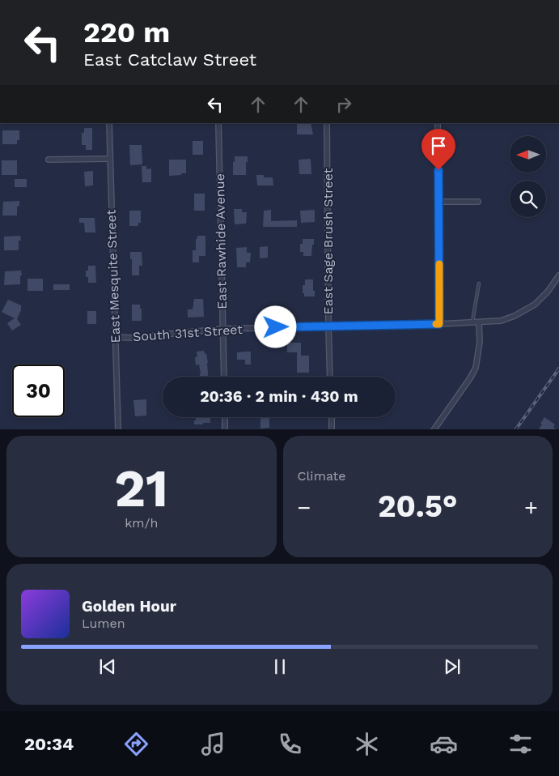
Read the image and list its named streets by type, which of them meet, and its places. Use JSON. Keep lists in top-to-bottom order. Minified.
{"streets":{"street":["East Rawhide Avenue","East Sage Brush Street","East Mesquite Street","South 31st Street"]},"crossings":[["East Rawhide Avenue","South 31st Street"],["East Sage Brush Street","South 31st Street"],["East Mesquite Street","South 31st Street"]],"north":"left","page":{"turn":["220 m","East Catclaw Street"],"limit":"30","trip":"20:36 · 2 min · 430 m","tile":[["21","km/h"],"Climate"],"heat":["−","20.5°","+"],"song":["Golden Hour","Lumen"],"tabs":"20:34"}}
